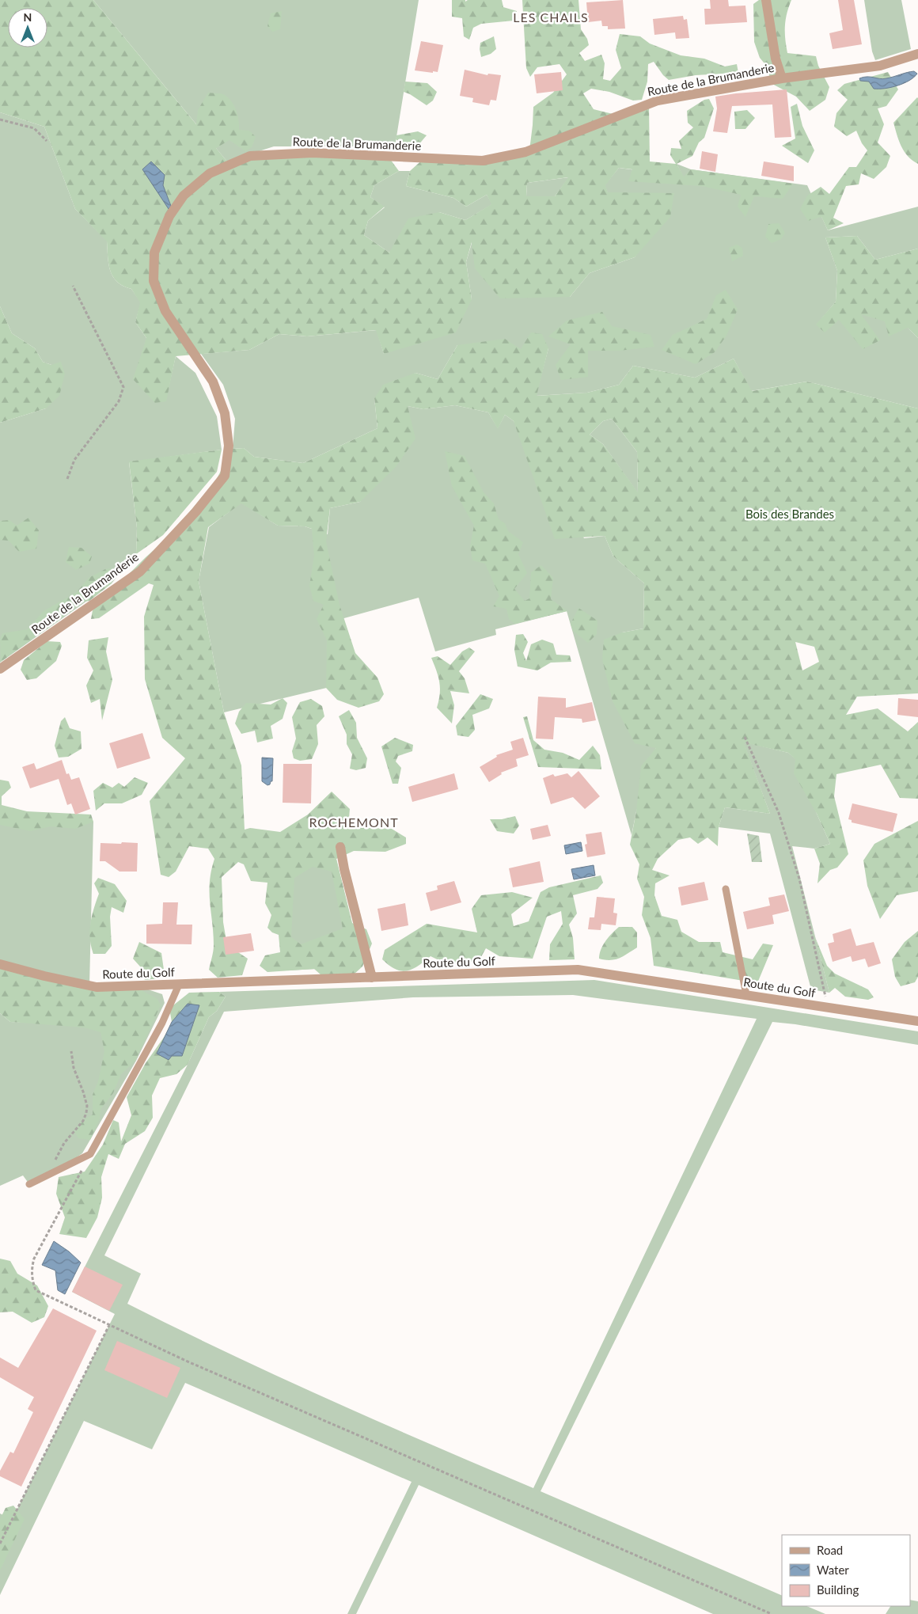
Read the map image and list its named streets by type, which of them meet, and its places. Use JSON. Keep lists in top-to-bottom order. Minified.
{"streets":{"street":["Route de la Brumanderie","Route du Golf"]},"districts":["LES CHAILS","ROCHEMONT"],"parks":["Bois des Brandes"],"legend":["Road","Water","Building"],"north":"top"}
